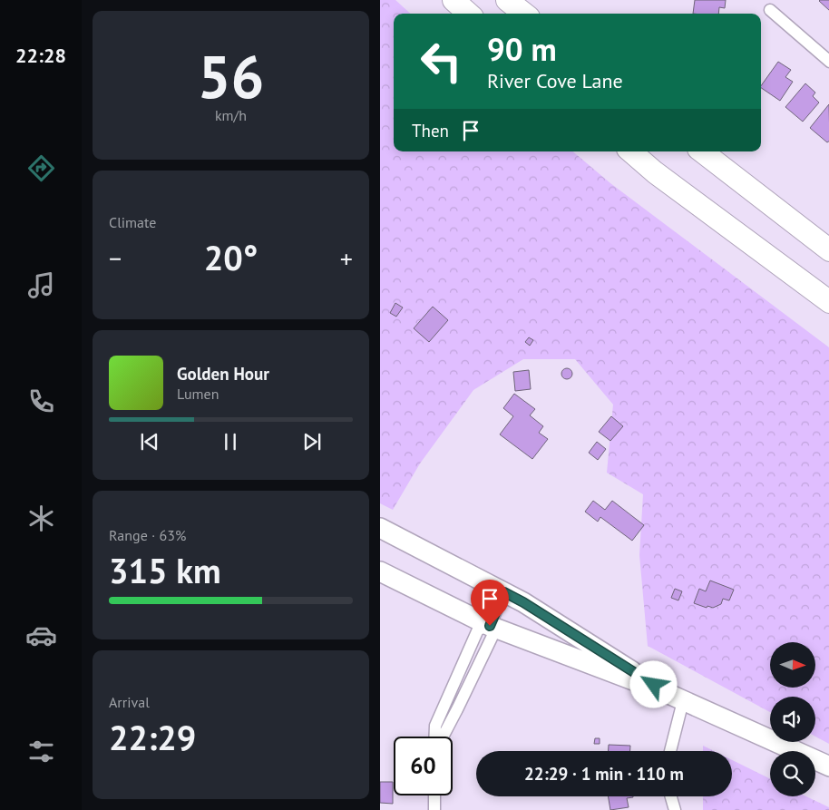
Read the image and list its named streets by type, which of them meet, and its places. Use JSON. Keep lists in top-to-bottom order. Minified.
{"north":"right","page":{"tabs":"22:28","tile":[["56","km/h"],"Climate",["Range · 63%","315 km"],["Arrival","22:29"]],"turn":["90 m","River Cove Lane"],"then":"Then","heat":["−","20°","+"],"song":["Golden Hour","Lumen"],"limit":"60","trip":"22:29 · 1 min · 110 m"}}
